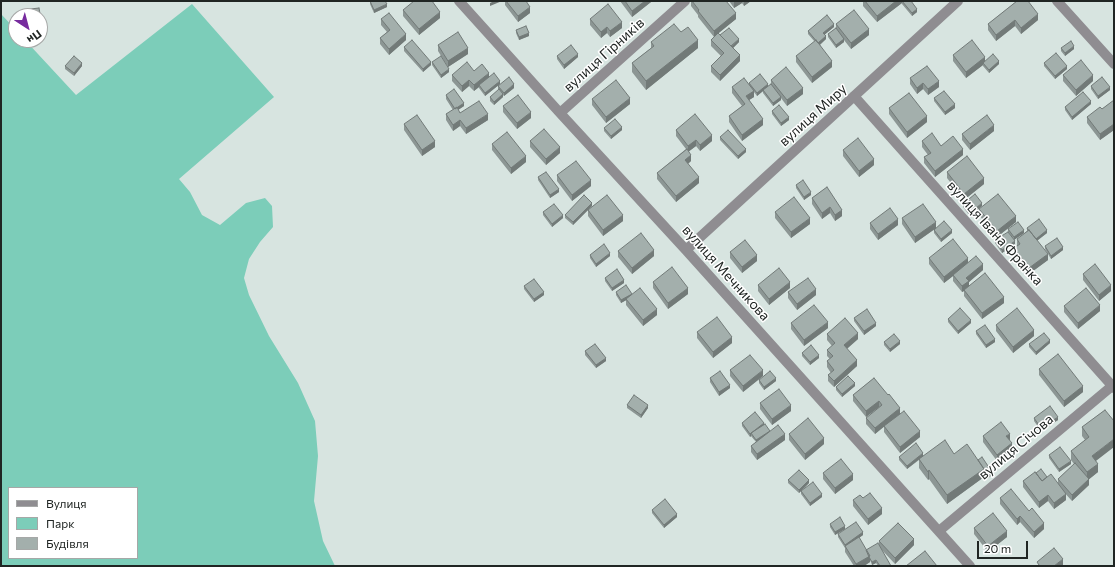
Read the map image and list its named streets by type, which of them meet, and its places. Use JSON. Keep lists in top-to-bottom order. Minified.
{"streets":{"street":["вулиця Гірників","вулиця Миру","вулиця Івана Франка","вулиця Мечникова","вулиця Січова"]},"crossings":[["вулиця Гірників","вулиця Мечникова"],["вулиця Миру","вулиця Івана Франка"],["вулиця Миру","вулиця Мечникова"],["вулиця Івана Франка","вулиця Січова"],["вулиця Мечникова","вулиця Січова"]],"legend":["Вулиця","Парк","Будівля"],"scale_bar":"20 m","north":"bottom right"}
